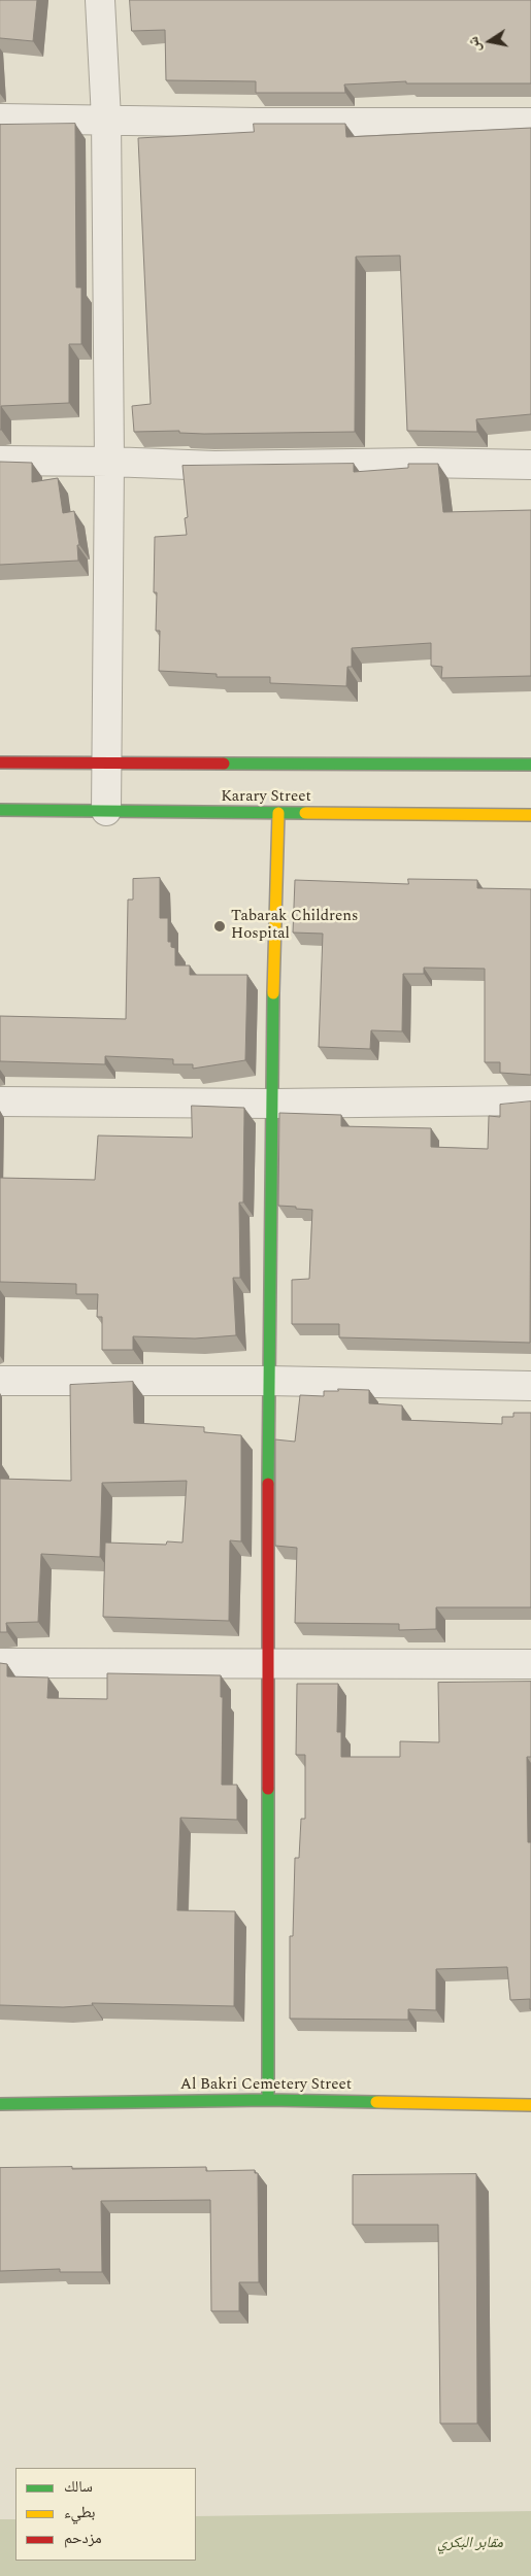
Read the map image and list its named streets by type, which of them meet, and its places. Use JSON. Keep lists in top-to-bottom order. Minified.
{"streets":{"street":["Karary Street","Al Bakri Cemetery Street"]},"parks":["مقابر البكري"],"places":["Tabarak Childrens Hospital"],"legend":["سالك","بطيء","مزدحم"],"north":"left"}
